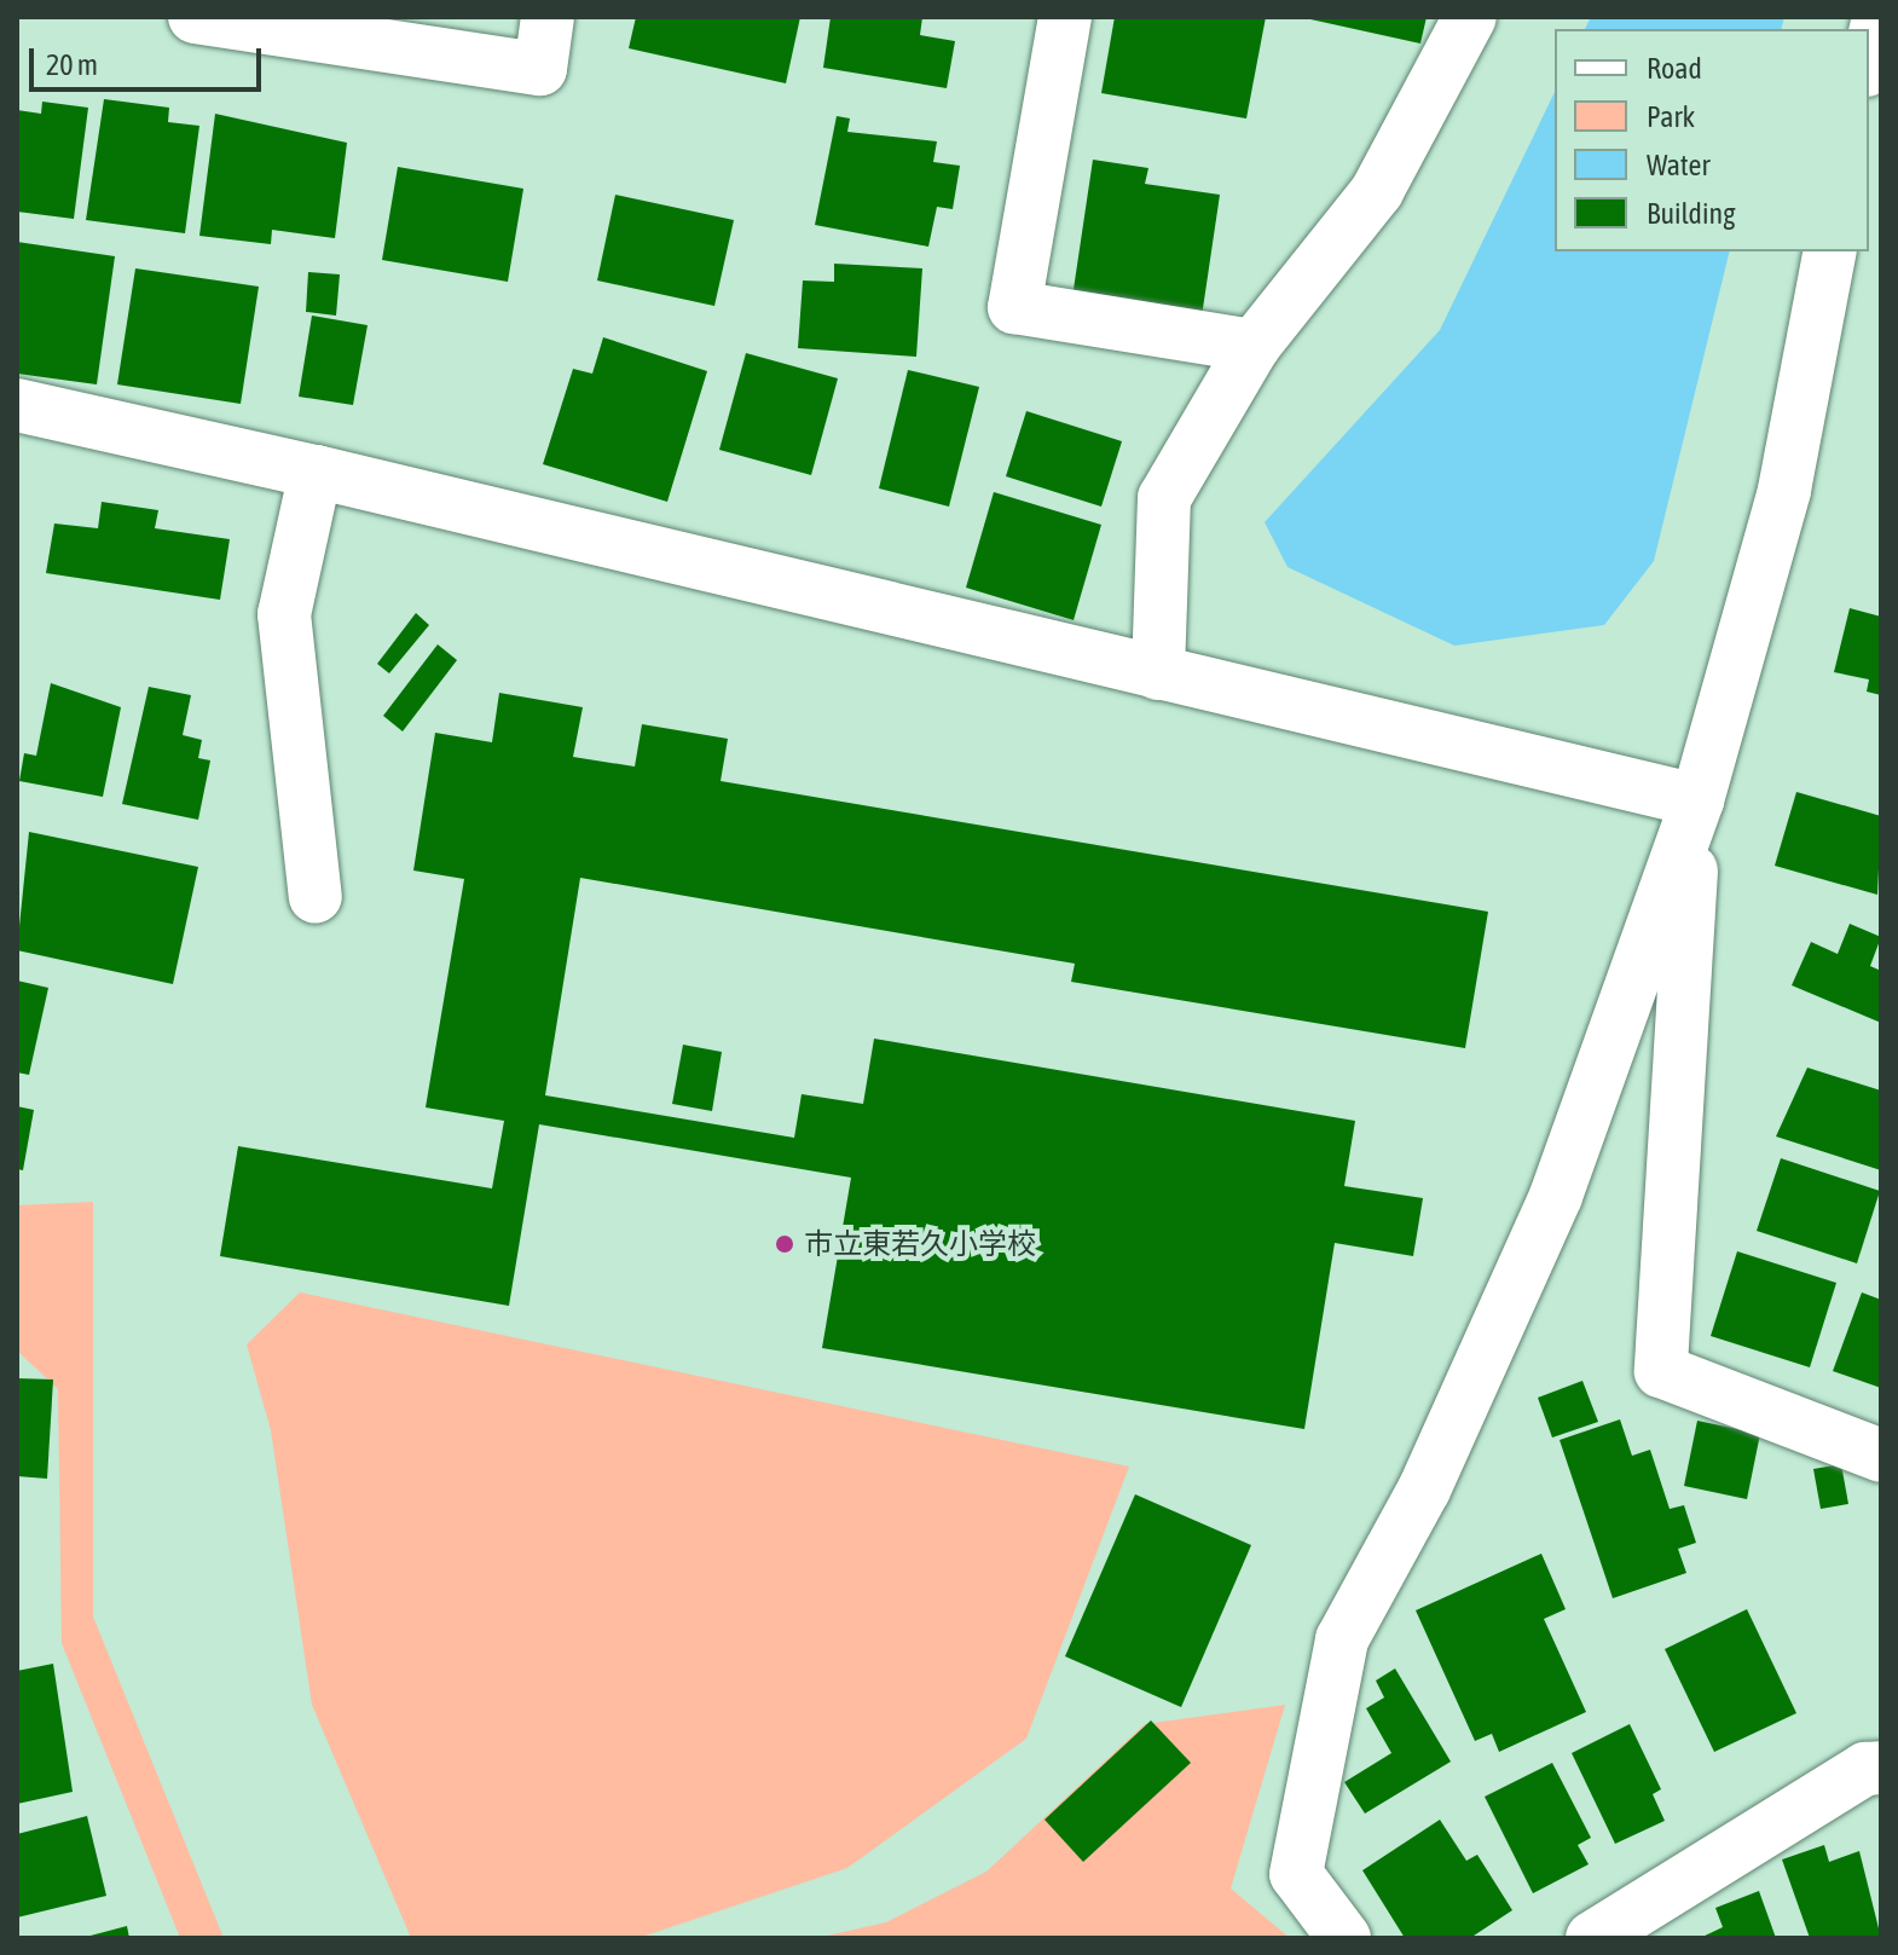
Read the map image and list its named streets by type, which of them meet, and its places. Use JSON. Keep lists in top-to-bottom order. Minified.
{"places":["市立東若久小学校"],"legend":["Road","Park","Water","Building"],"scale_bar":"20 m"}
